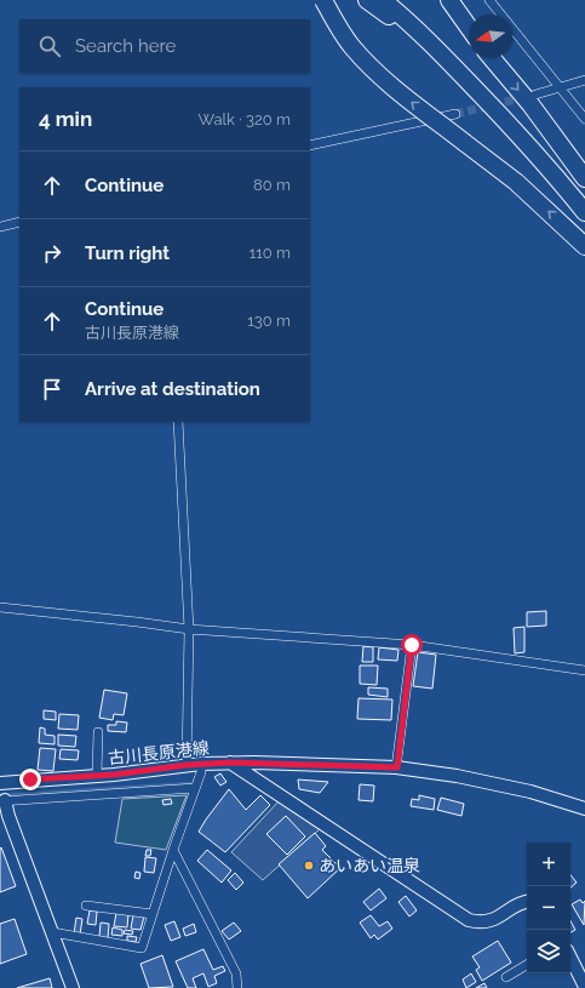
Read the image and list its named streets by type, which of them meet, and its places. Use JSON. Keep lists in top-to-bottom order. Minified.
{"streets":{"main road":["古川長原港線"]},"places":["あいあい温泉"],"north":"left","page":{"search":"Search here","heading":["4 min","Walk · 320 m"],"list":[["Continue","80 m"],["Turn right","110 m"],["Continue","古川長原港線","130 m"],"Arrive at destination"],"map_buttons":["+","−"]}}
